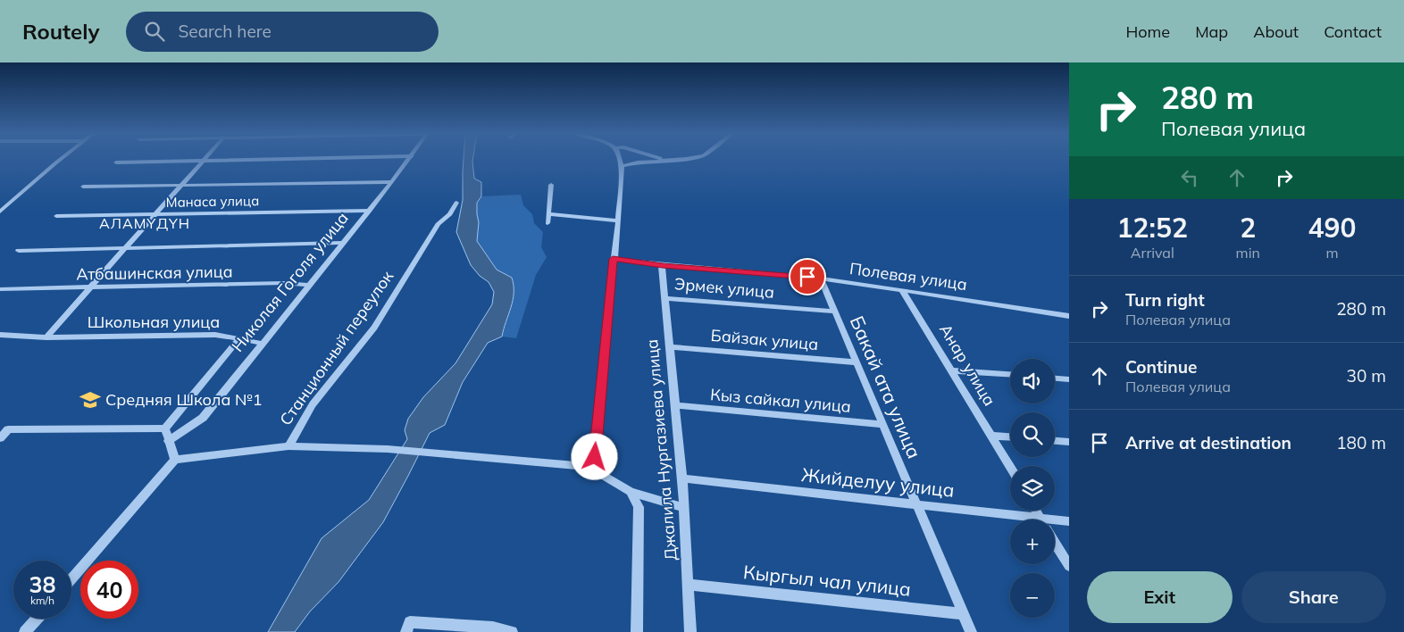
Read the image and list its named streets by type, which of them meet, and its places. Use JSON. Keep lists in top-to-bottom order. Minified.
{"streets":{"street":["Манаса улица","Атбашинская улица","Полевая улица","Николая Гоголя улица","Эрмек улица","Школьная улица","Байзак улица","Станционный переулок","Анар улица","Бакай ата улица","Кыз сайкал улица","Джалила Нургазиева улица","Жийделуу улица","Кыргыл чал улица"]},"crossings":[["Манаса улица","Николая Гоголя улица"],["Атбашинская улица","Николая Гоголя улица"],["Полевая улица","Анар улица"],["Полевая улица","Бакай ата улица"],["Полевая улица","Джалила Нургазиева улица"],["Эрмек улица","Бакай ата улица"],["Эрмек улица","Джалила Нургазиева улица"],["Байзак улица","Бакай ата улица"],["Байзак улица","Джалила Нургазиева улица"],["Бакай ата улица","Кыз сайкал улица"],["Бакай ата улица","Жийделуу улица"],["Бакай ата улица","Кыргыл чал улица"],["Кыз сайкал улица","Джалила Нургазиева улица"],["Джалила Нургазиева улица","Жийделуу улица"],["Джалила Нургазиева улица","Кыргыл чал улица"]],"districts":["АЛАМҮДҮН"],"places":{"school or university":["Средняя Школа №1"]},"page":{"header":"Routely","search":"Search here","nav":["Home","Map","About","Contact"],"turn":["280 m","Полевая улица"],"eta":["12:52","Arrival","2","min","490","m"],"list":[{"name":"Turn right","note":"Полевая улица","value":"280 m"},{"name":"Continue","note":"Полевая улица","value":"30 m"},{"name":"Arrive at destination","value":"180 m"}],"map_buttons":["+","−"],"speed":"38 km/h","limit":"40","buttons":["Exit","Share"]}}
